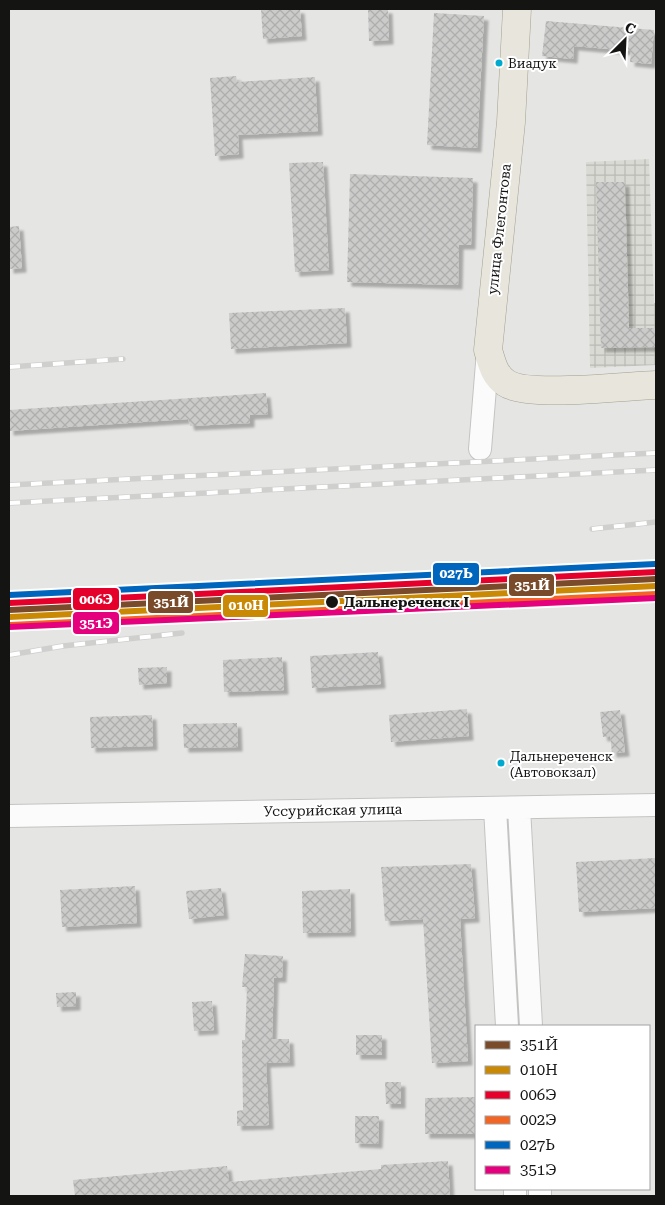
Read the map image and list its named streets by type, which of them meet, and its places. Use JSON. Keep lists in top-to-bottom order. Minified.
{"streets":{"main road":["улица Флегонтова"],"street":["Уссурийская улица"]},"places":["Виадук","Дальнереченск I","Дальнереченск (Автовокзал)"],"lines":["transit line 027Ь","transit line 006Э","transit line 351Й","transit line 010Н","transit line 002Э","transit line 351Э"],"legend":["351Й","010Н","006Э","002Э","027Ь","351Э"],"north":"top right"}
